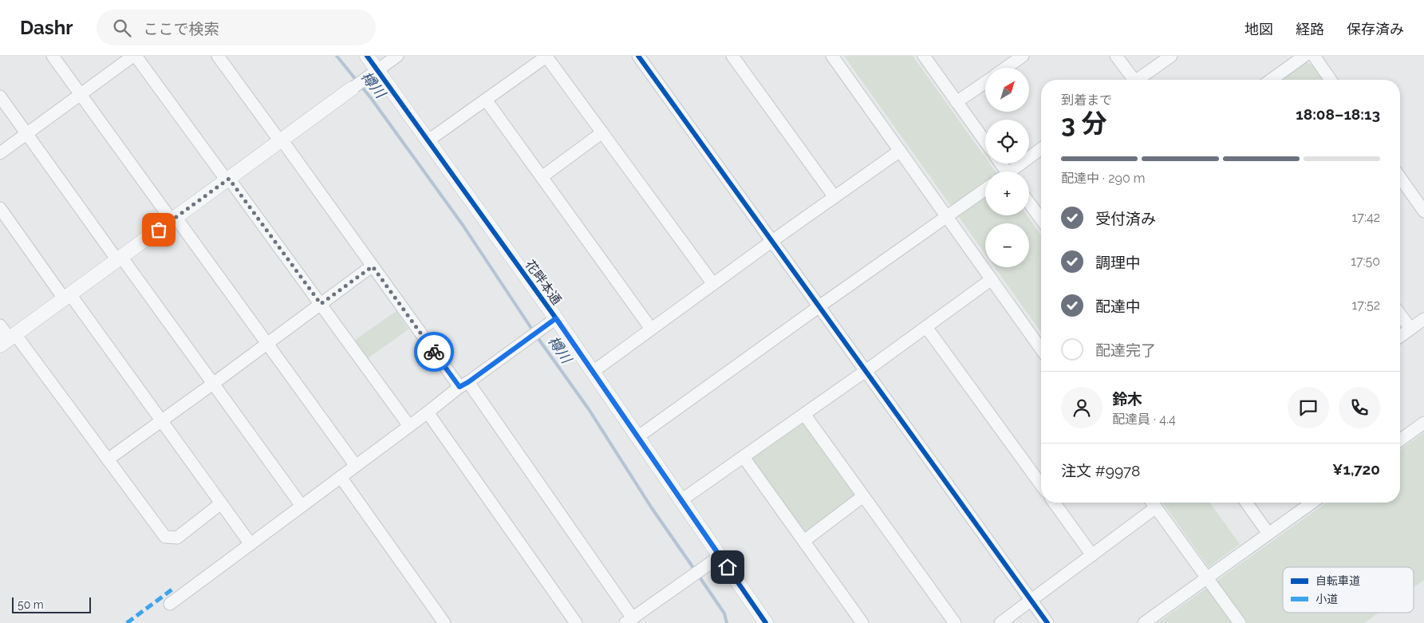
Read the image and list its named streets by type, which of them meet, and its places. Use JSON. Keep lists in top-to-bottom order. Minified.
{"streets":{"street":["花畔本通"]},"water":["樽川"],"legend":["自転車道","小道"],"scale_bar":"50 m","north":"top right","page":{"header":"Dashr","search":"ここで検索","nav":["地図","経路","保存済み"],"map_buttons":["+","−"],"heading":["3 分","到着まで","18:08–18:13"],"panel":["鈴木","配達員 · 4.4","注文 #9978","¥1,720"],"bar":"配達中 · 290 m","list":[["受付済み","17:42"],["調理中","17:50"],["配達中","17:52"],"配達完了"],"scale":"50 m"}}
